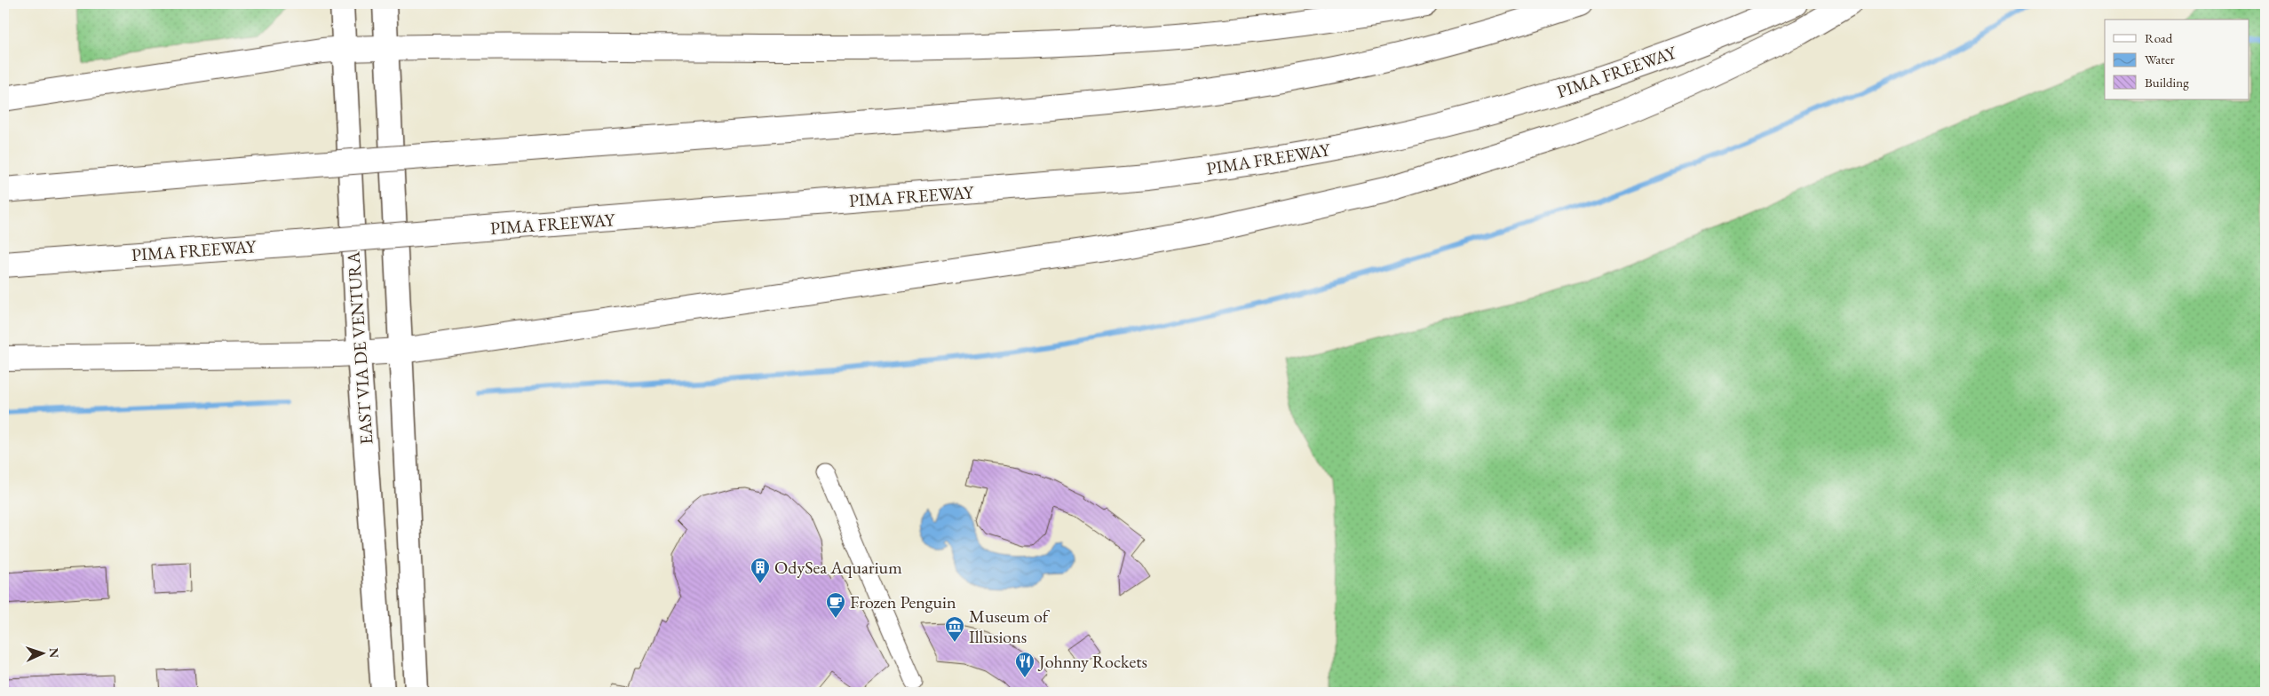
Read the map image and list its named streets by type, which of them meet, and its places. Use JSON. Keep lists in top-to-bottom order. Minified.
{"streets":{"highway":["PIMA FREEWAY"],"main road":["EAST VIA DE VENTURA"]},"places":{"building":["OdySea Aquarium"],"cafe":["Frozen Penguin"],"museum":["Museum of Illusions"],"restaurant":["Johnny Rockets"]},"legend":["Road","Water","Building"],"north":"right"}
